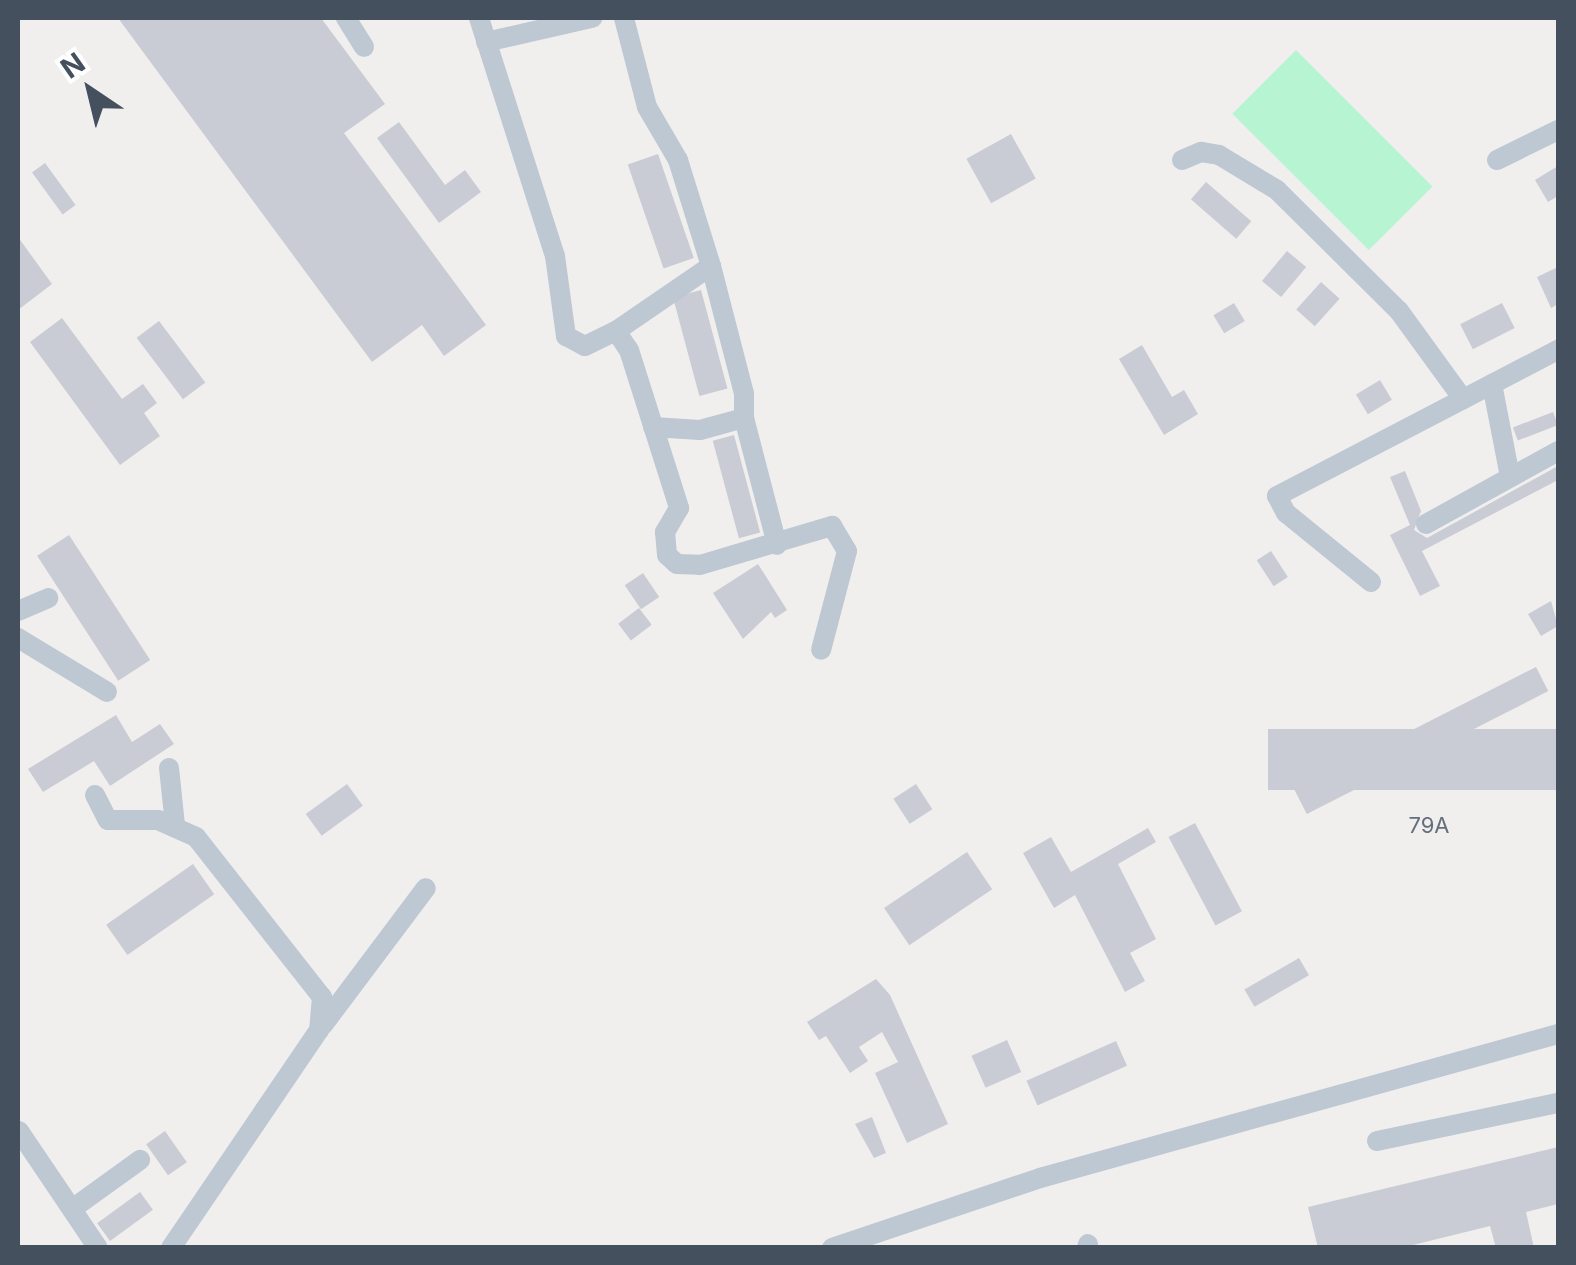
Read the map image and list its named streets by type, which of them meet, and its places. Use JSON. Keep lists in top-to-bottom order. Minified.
{"house_numbers":["79А"],"north":"top left"}
